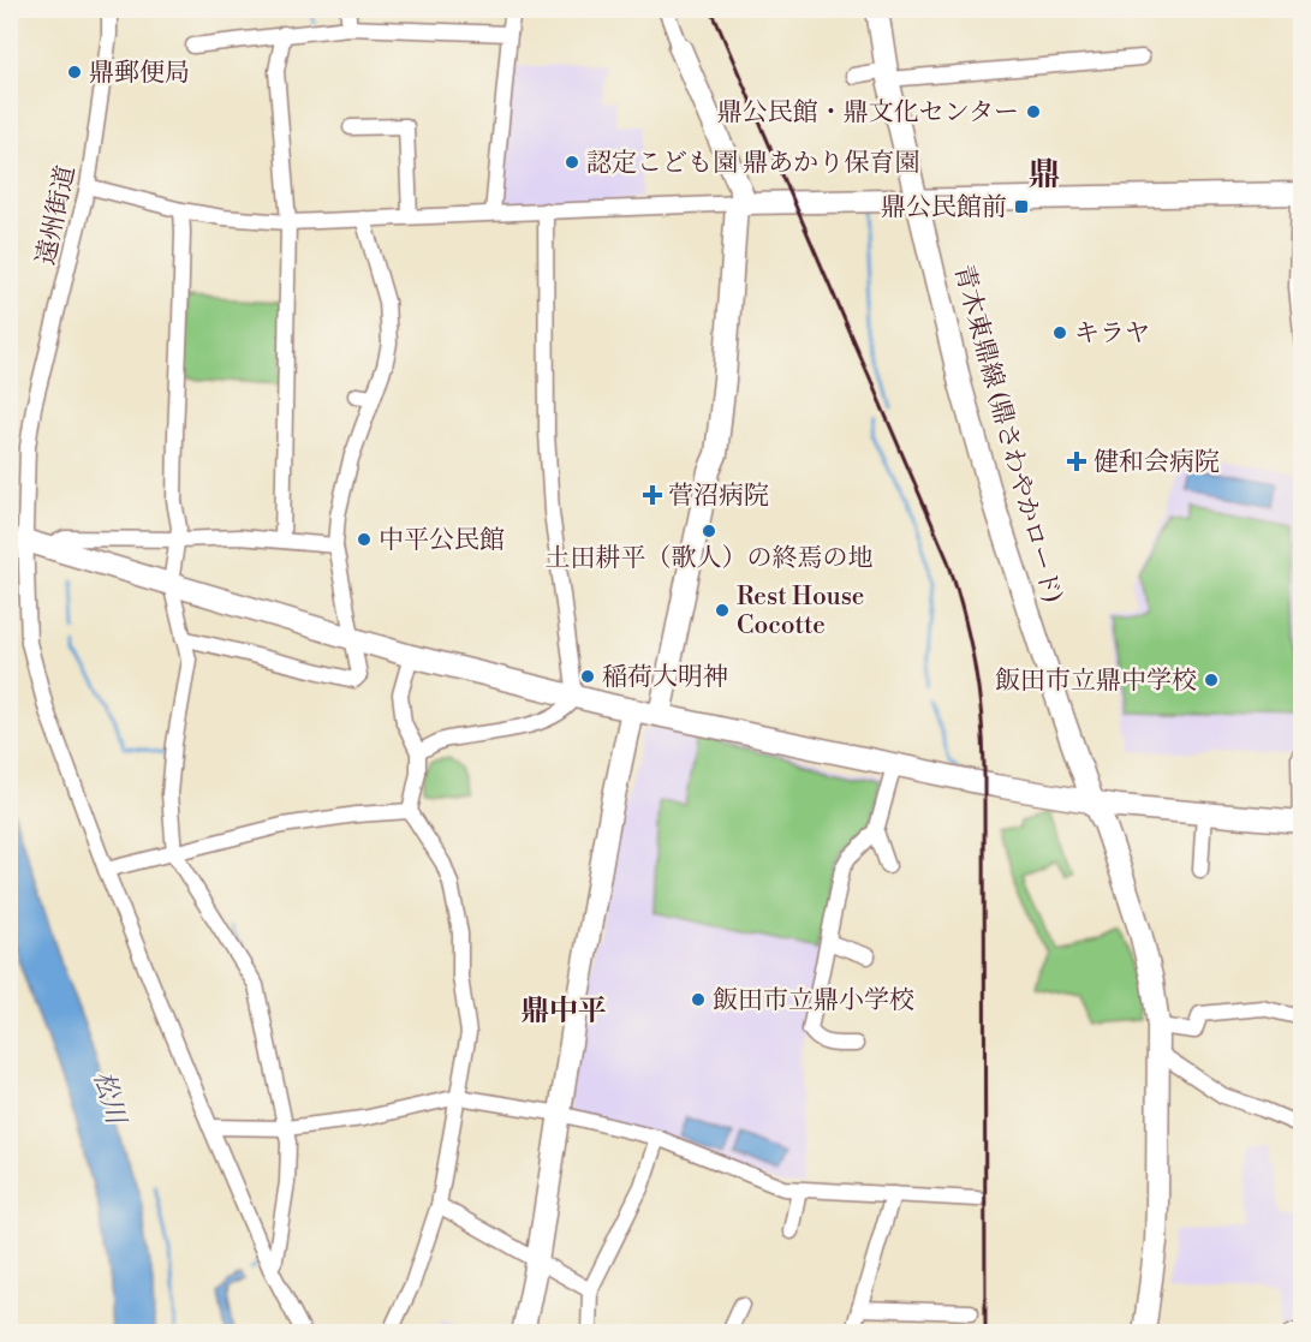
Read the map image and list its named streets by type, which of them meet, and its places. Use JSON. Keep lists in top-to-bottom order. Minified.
{"streets":{"street":["遠州街道","青木東鼎線 (鼎さわやかロード)"]},"districts":["鼎","鼎中平"],"water":["松川"],"places":{"other":["鼎郵便局","鼎公民館・鼎文化センター","認定こども園 鼎あかり保育園","キラヤ","土田耕平（歌人）の終焉の地","中平公民館","Rest House Cocotte","稲荷大明神","飯田市立鼎中学校","飯田市立鼎小学校"],"transit":["鼎公民館前"],"health":["健和会病院","菅沼病院"]}}
